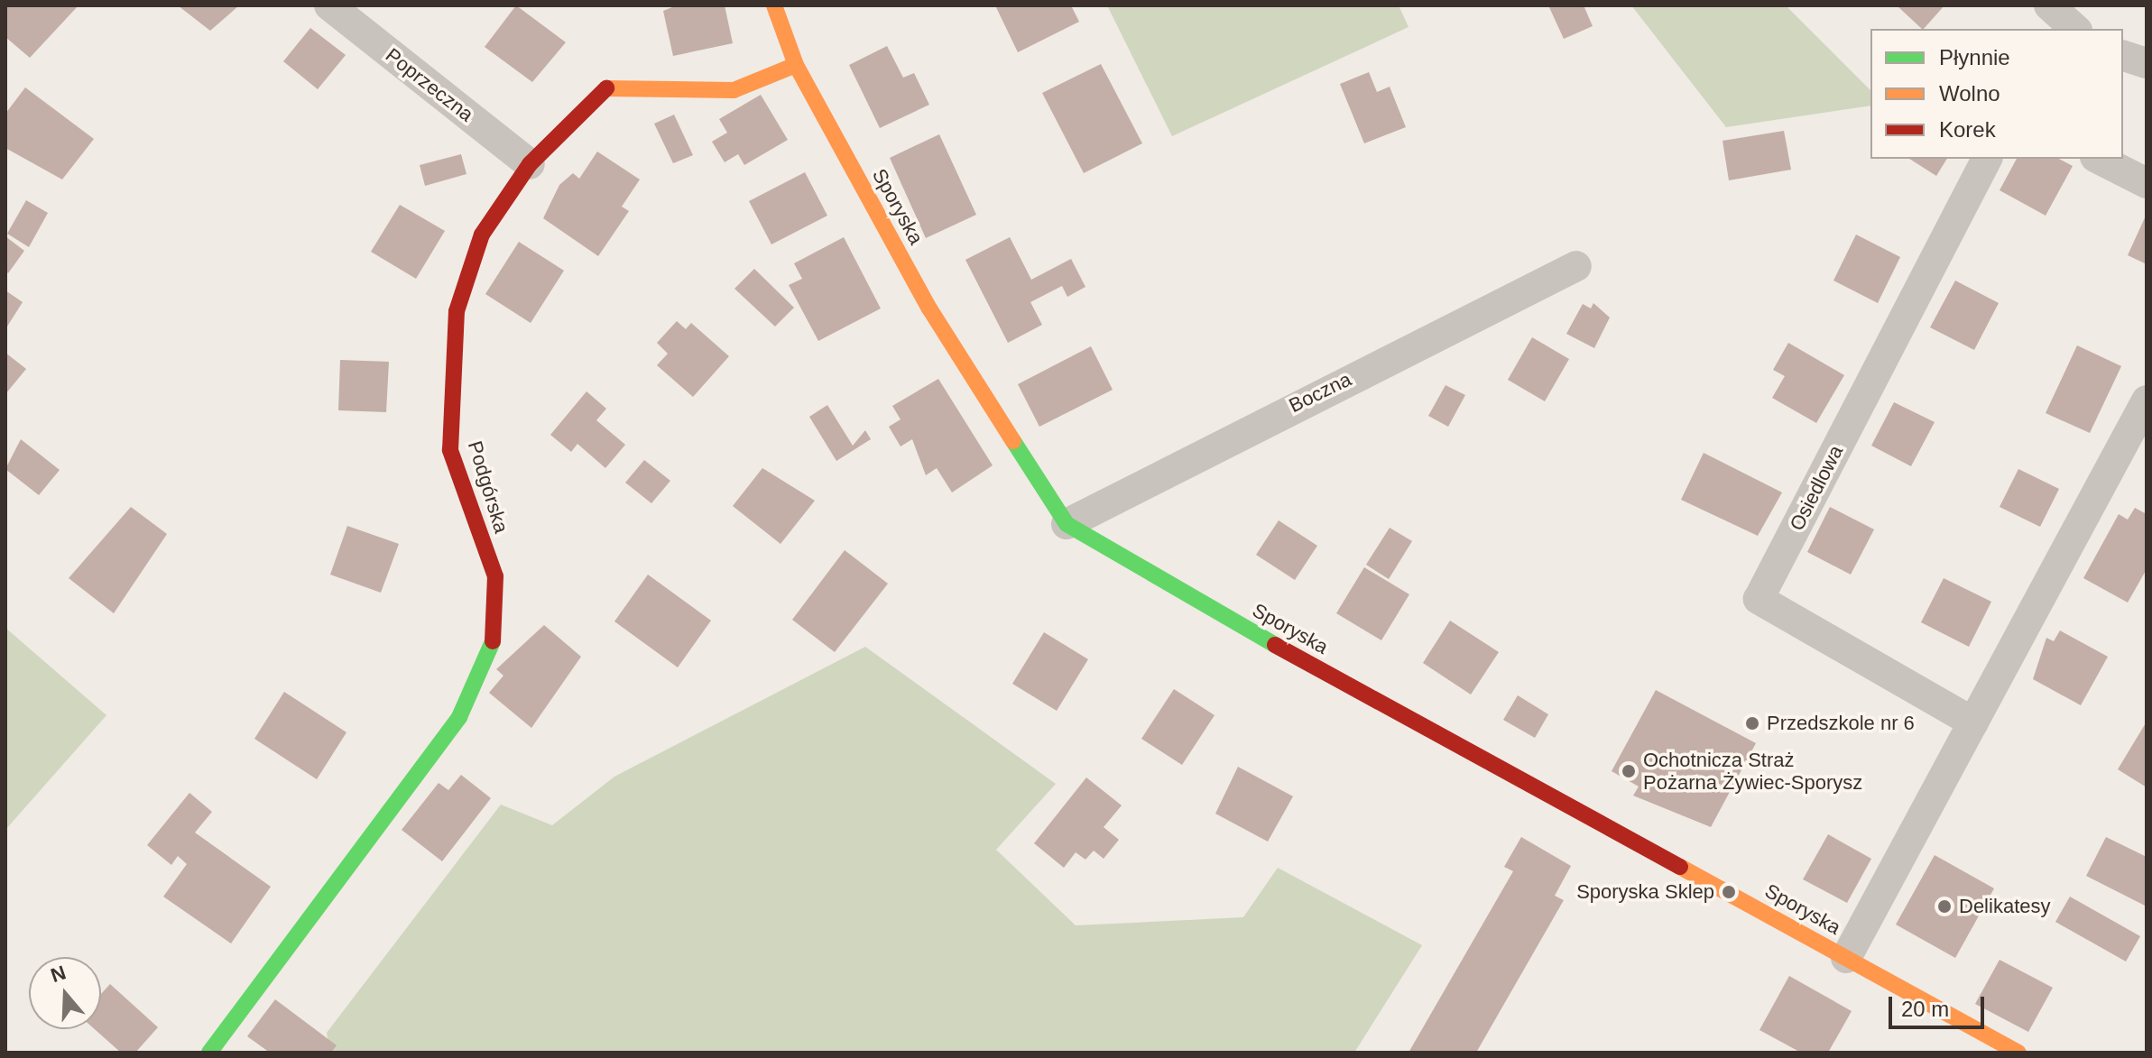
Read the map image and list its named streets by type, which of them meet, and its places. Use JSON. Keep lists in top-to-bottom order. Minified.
{"streets":{"street":["Poprzeczna","Sporyska","Boczna","Podgórska","Osiedlowa"]},"crossings":[["Poprzeczna","Podgórska"],["Sporyska","Boczna"],["Sporyska","Podgórska"]],"places":["Przedszkole nr 6","Ochotnicza Straż Pożarna Żywiec-Sporysz","Sporyska Sklep","Delikatesy"],"legend":["Płynnie","Wolno","Korek"],"scale_bar":"20 m","north":"top"}
